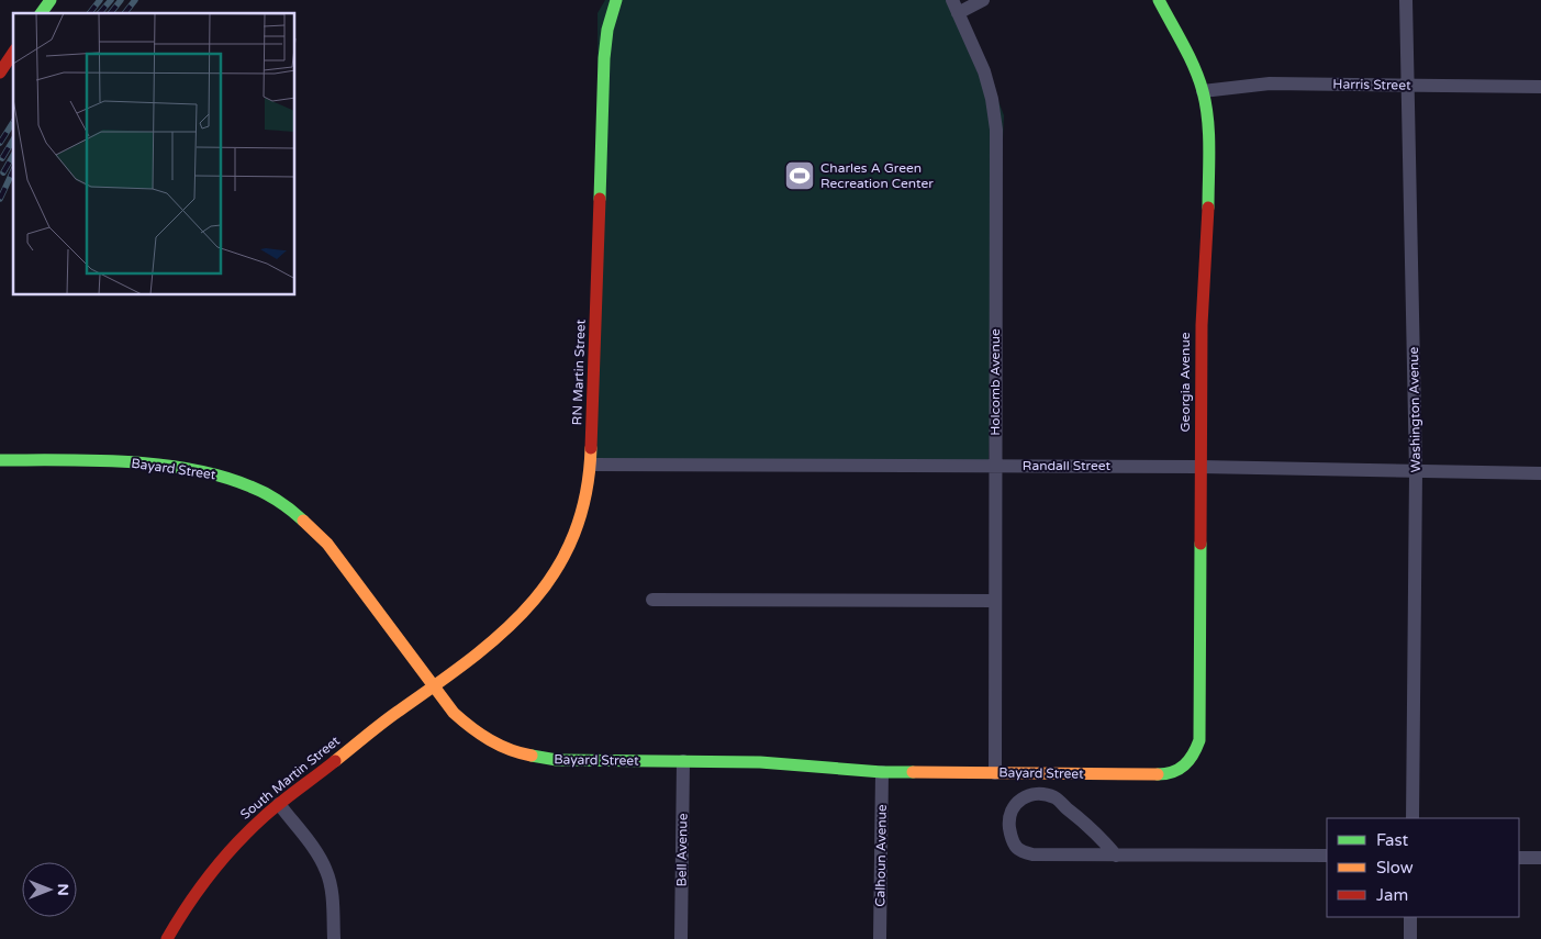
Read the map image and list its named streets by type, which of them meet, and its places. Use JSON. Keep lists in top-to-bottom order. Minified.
{"streets":{"street":["Harris Street","RN Martin Street","Holcomb Avenue","Georgia Avenue","Washington Avenue","Randall Street","Bayard Street","South Martin Street","Bell Avenue","Calhoun Avenue"]},"crossings":[["Harris Street","Georgia Avenue"],["Harris Street","Washington Avenue"],["RN Martin Street","Randall Street"],["RN Martin Street","Bayard Street"],["RN Martin Street","South Martin Street"],["Holcomb Avenue","Randall Street"],["Holcomb Avenue","Bayard Street"],["Georgia Avenue","Randall Street"],["Georgia Avenue","Bayard Street"],["Washington Avenue","Randall Street"],["Bayard Street","South Martin Street"],["Bayard Street","Bell Avenue"],["Bayard Street","Calhoun Avenue"]],"places":{"sports":["Charles A Green Recreation Center"]},"legend":["Fast","Slow","Jam"],"north":"right"}
